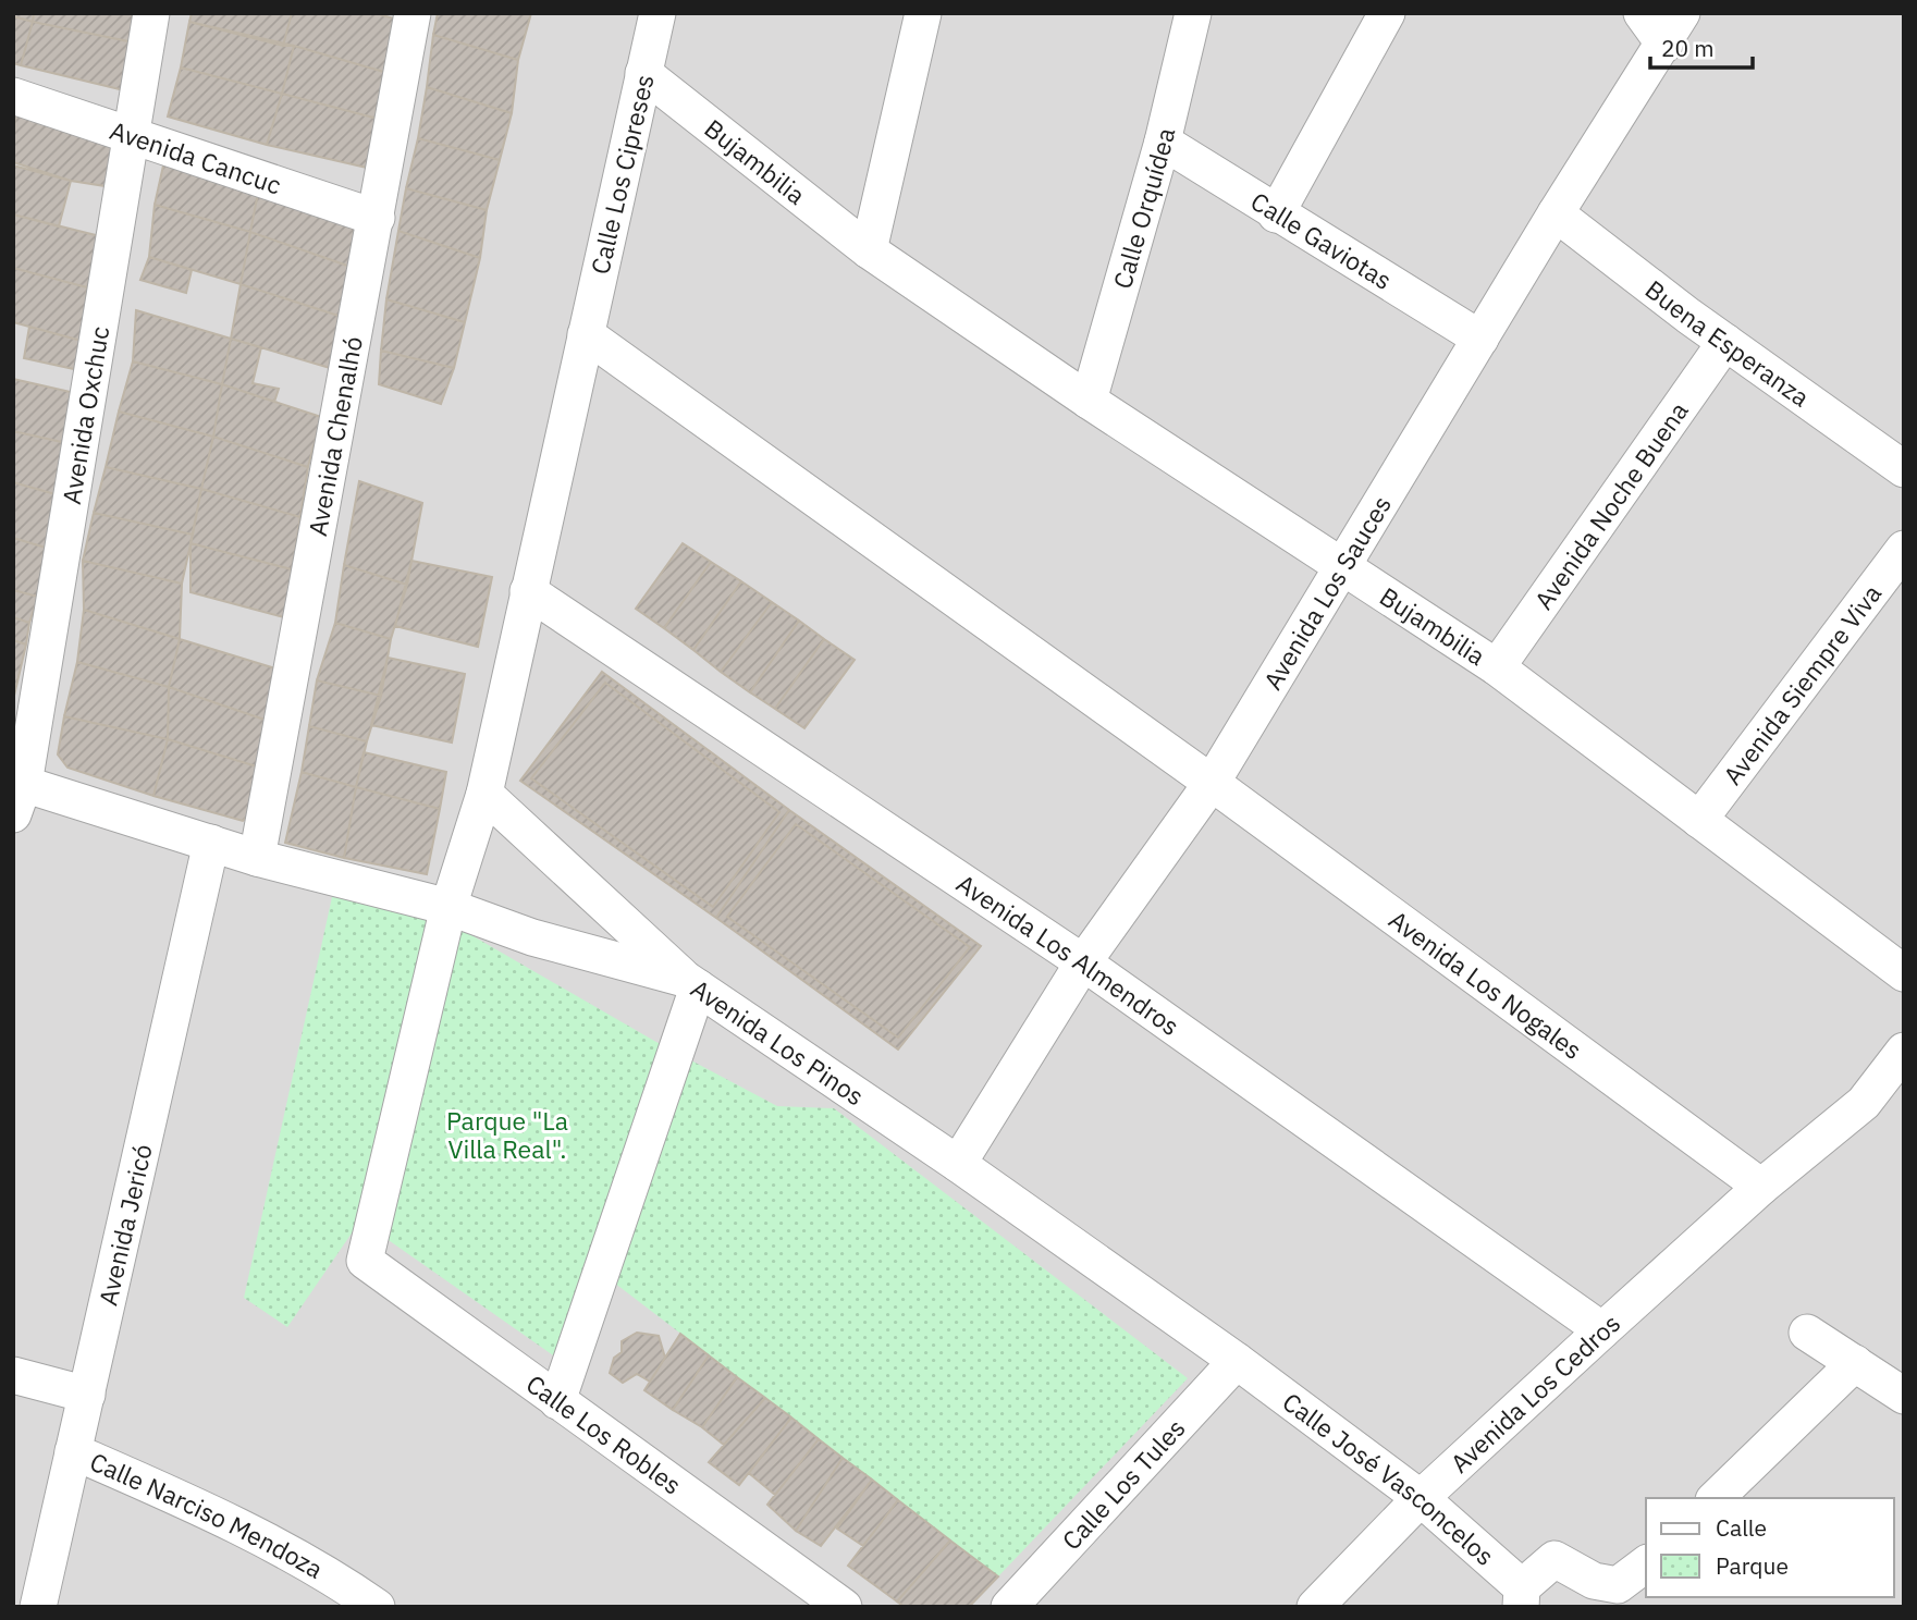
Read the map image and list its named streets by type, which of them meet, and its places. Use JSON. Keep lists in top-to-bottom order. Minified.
{"streets":{"street":["Avenida Cancuc","Bujambilia","Calle Los Cipreses","Calle Orquídea","Calle Gaviotas","Buena Esperanza","Avenida Oxchuc","Avenida Chenalhó","Avenida Noche Buena","Avenida Los Sauces","Avenida Siempre Viva","Avenida Los Almendros","Avenida Los Nogales","Avenida Los Pinos","Avenida Jericó","Avenida Los Cedros","Calle Los Robles","Calle José Vasconcelos","Calle Los Tules","Calle Narciso Mendoza"]},"crossings":[["Avenida Cancuc","Avenida Oxchuc"],["Avenida Cancuc","Avenida Chenalhó"],["Bujambilia","Calle Los Cipreses"],["Bujambilia","Calle Orquídea"],["Bujambilia","Avenida Noche Buena"],["Bujambilia","Avenida Los Sauces"],["Bujambilia","Avenida Siempre Viva"],["Calle Los Cipreses","Avenida Los Almendros"],["Calle Los Cipreses","Avenida Los Nogales"],["Calle Los Cipreses","Avenida Los Pinos"],["Calle Los Cipreses","Calle Los Robles"],["Calle Orquídea","Calle Gaviotas"],["Calle Gaviotas","Avenida Los Sauces"],["Buena Esperanza","Avenida Noche Buena"],["Buena Esperanza","Avenida Los Sauces"],["Avenida Oxchuc","Avenida Los Pinos"],["Avenida Chenalhó","Avenida Los Pinos"],["Avenida Los Sauces","Avenida Los Almendros"],["Avenida Los Sauces","Avenida Los Nogales"],["Avenida Los Sauces","Avenida Los Pinos"],["Avenida Los Almendros","Avenida Los Cedros"],["Avenida Los Nogales","Avenida Los Cedros"],["Avenida Los Pinos","Avenida Jericó"],["Avenida Los Pinos","Calle José Vasconcelos"],["Avenida Los Pinos","Calle Los Tules"],["Avenida Jericó","Calle Narciso Mendoza"],["Avenida Los Cedros","Calle José Vasconcelos"],["Calle José Vasconcelos","Calle Los Tules"]],"parks":["Parque \"La Villa Real\"."],"legend":["Calle","Parque"],"scale_bar":"20 m"}
